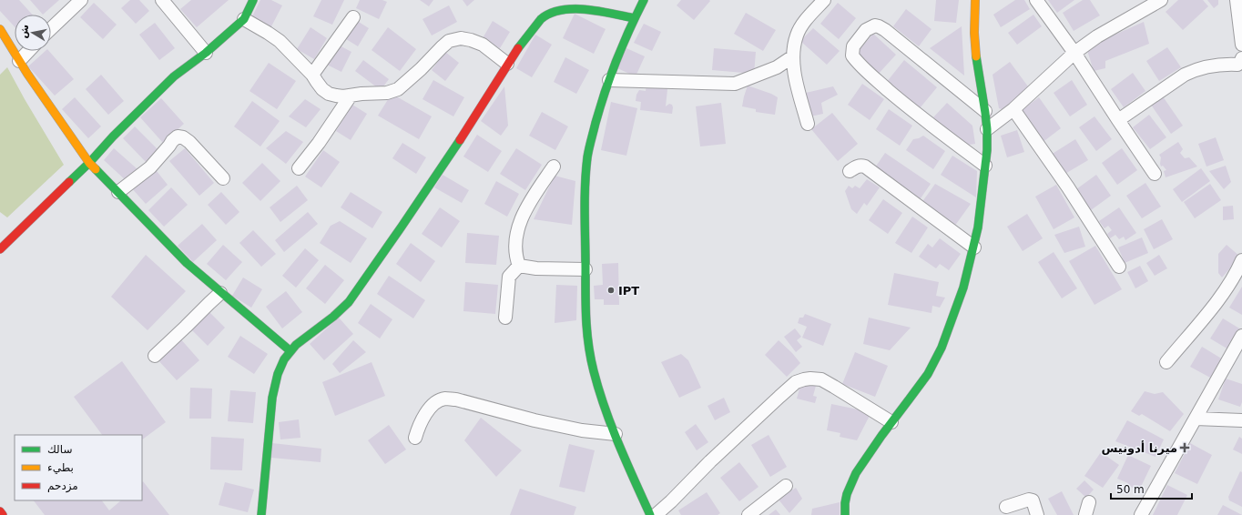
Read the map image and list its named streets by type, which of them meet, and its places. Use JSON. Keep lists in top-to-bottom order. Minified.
{"places":{"other":["IPT"],"health":["ميرنا أدونيس"]},"legend":["سالك","بطيء","مزدحم"],"scale_bar":"50 m","north":"left"}
